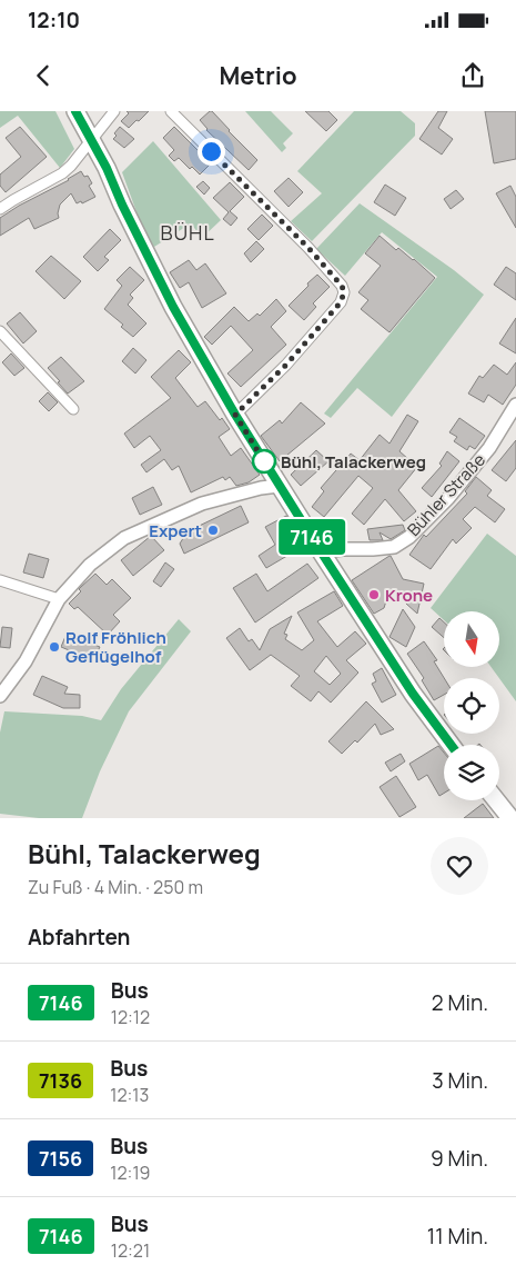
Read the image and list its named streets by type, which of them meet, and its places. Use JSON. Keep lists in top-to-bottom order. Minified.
{"streets":{"street":["Bühler Straße"]},"districts":["BÜHL"],"places":["Bühl, Talackerweg","Expert","Krone","Rolf Fröhlich Geflügelhof"],"lines":["bus line 7146"],"north":"bottom","page":{"status":"12:10","header":"Metrio","on_map":"7146","heading":[["Bühl, Talackerweg","Zu Fuß · 4 Min. · 250 m"],"Abfahrten"],"list":[{"mark":"7146","name":"Bus","note":"12:12","value":"2 Min."},{"mark":"7136","name":"Bus","note":"12:13","value":"3 Min."},{"mark":"7156","name":"Bus","note":"12:19","value":"9 Min."},{"mark":"7146","name":"Bus","note":"12:21","value":"11 Min."}]}}
